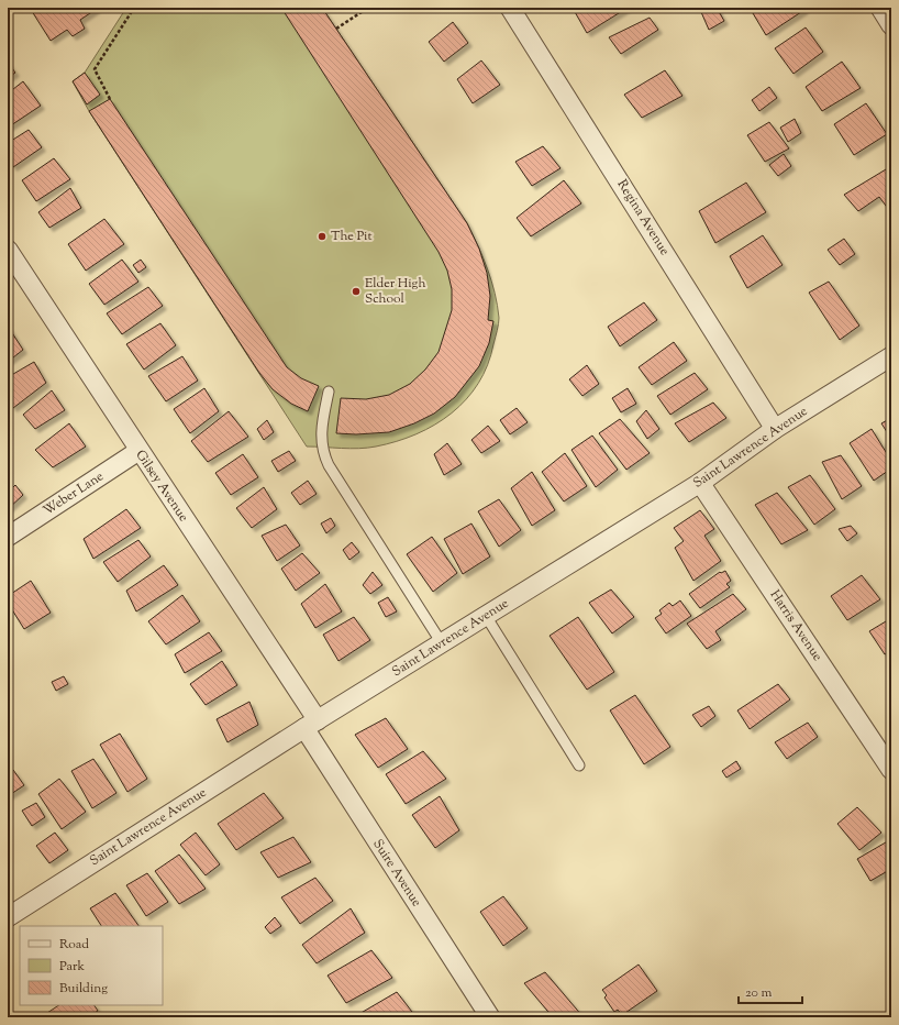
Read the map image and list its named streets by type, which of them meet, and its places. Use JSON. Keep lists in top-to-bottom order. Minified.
{"streets":{"street":["Regina Avenue","Saint Lawrence Avenue","Gilsey Avenue","Weber Lane","Harris Avenue","Suire Avenue"]},"crossings":[["Regina Avenue","Saint Lawrence Avenue"],["Saint Lawrence Avenue","Gilsey Avenue"],["Saint Lawrence Avenue","Harris Avenue"],["Saint Lawrence Avenue","Suire Avenue"],["Gilsey Avenue","Weber Lane"],["Gilsey Avenue","Suire Avenue"]],"places":["The Pit","Elder High School"],"legend":["Road","Park","Building"],"scale_bar":"20 m"}
